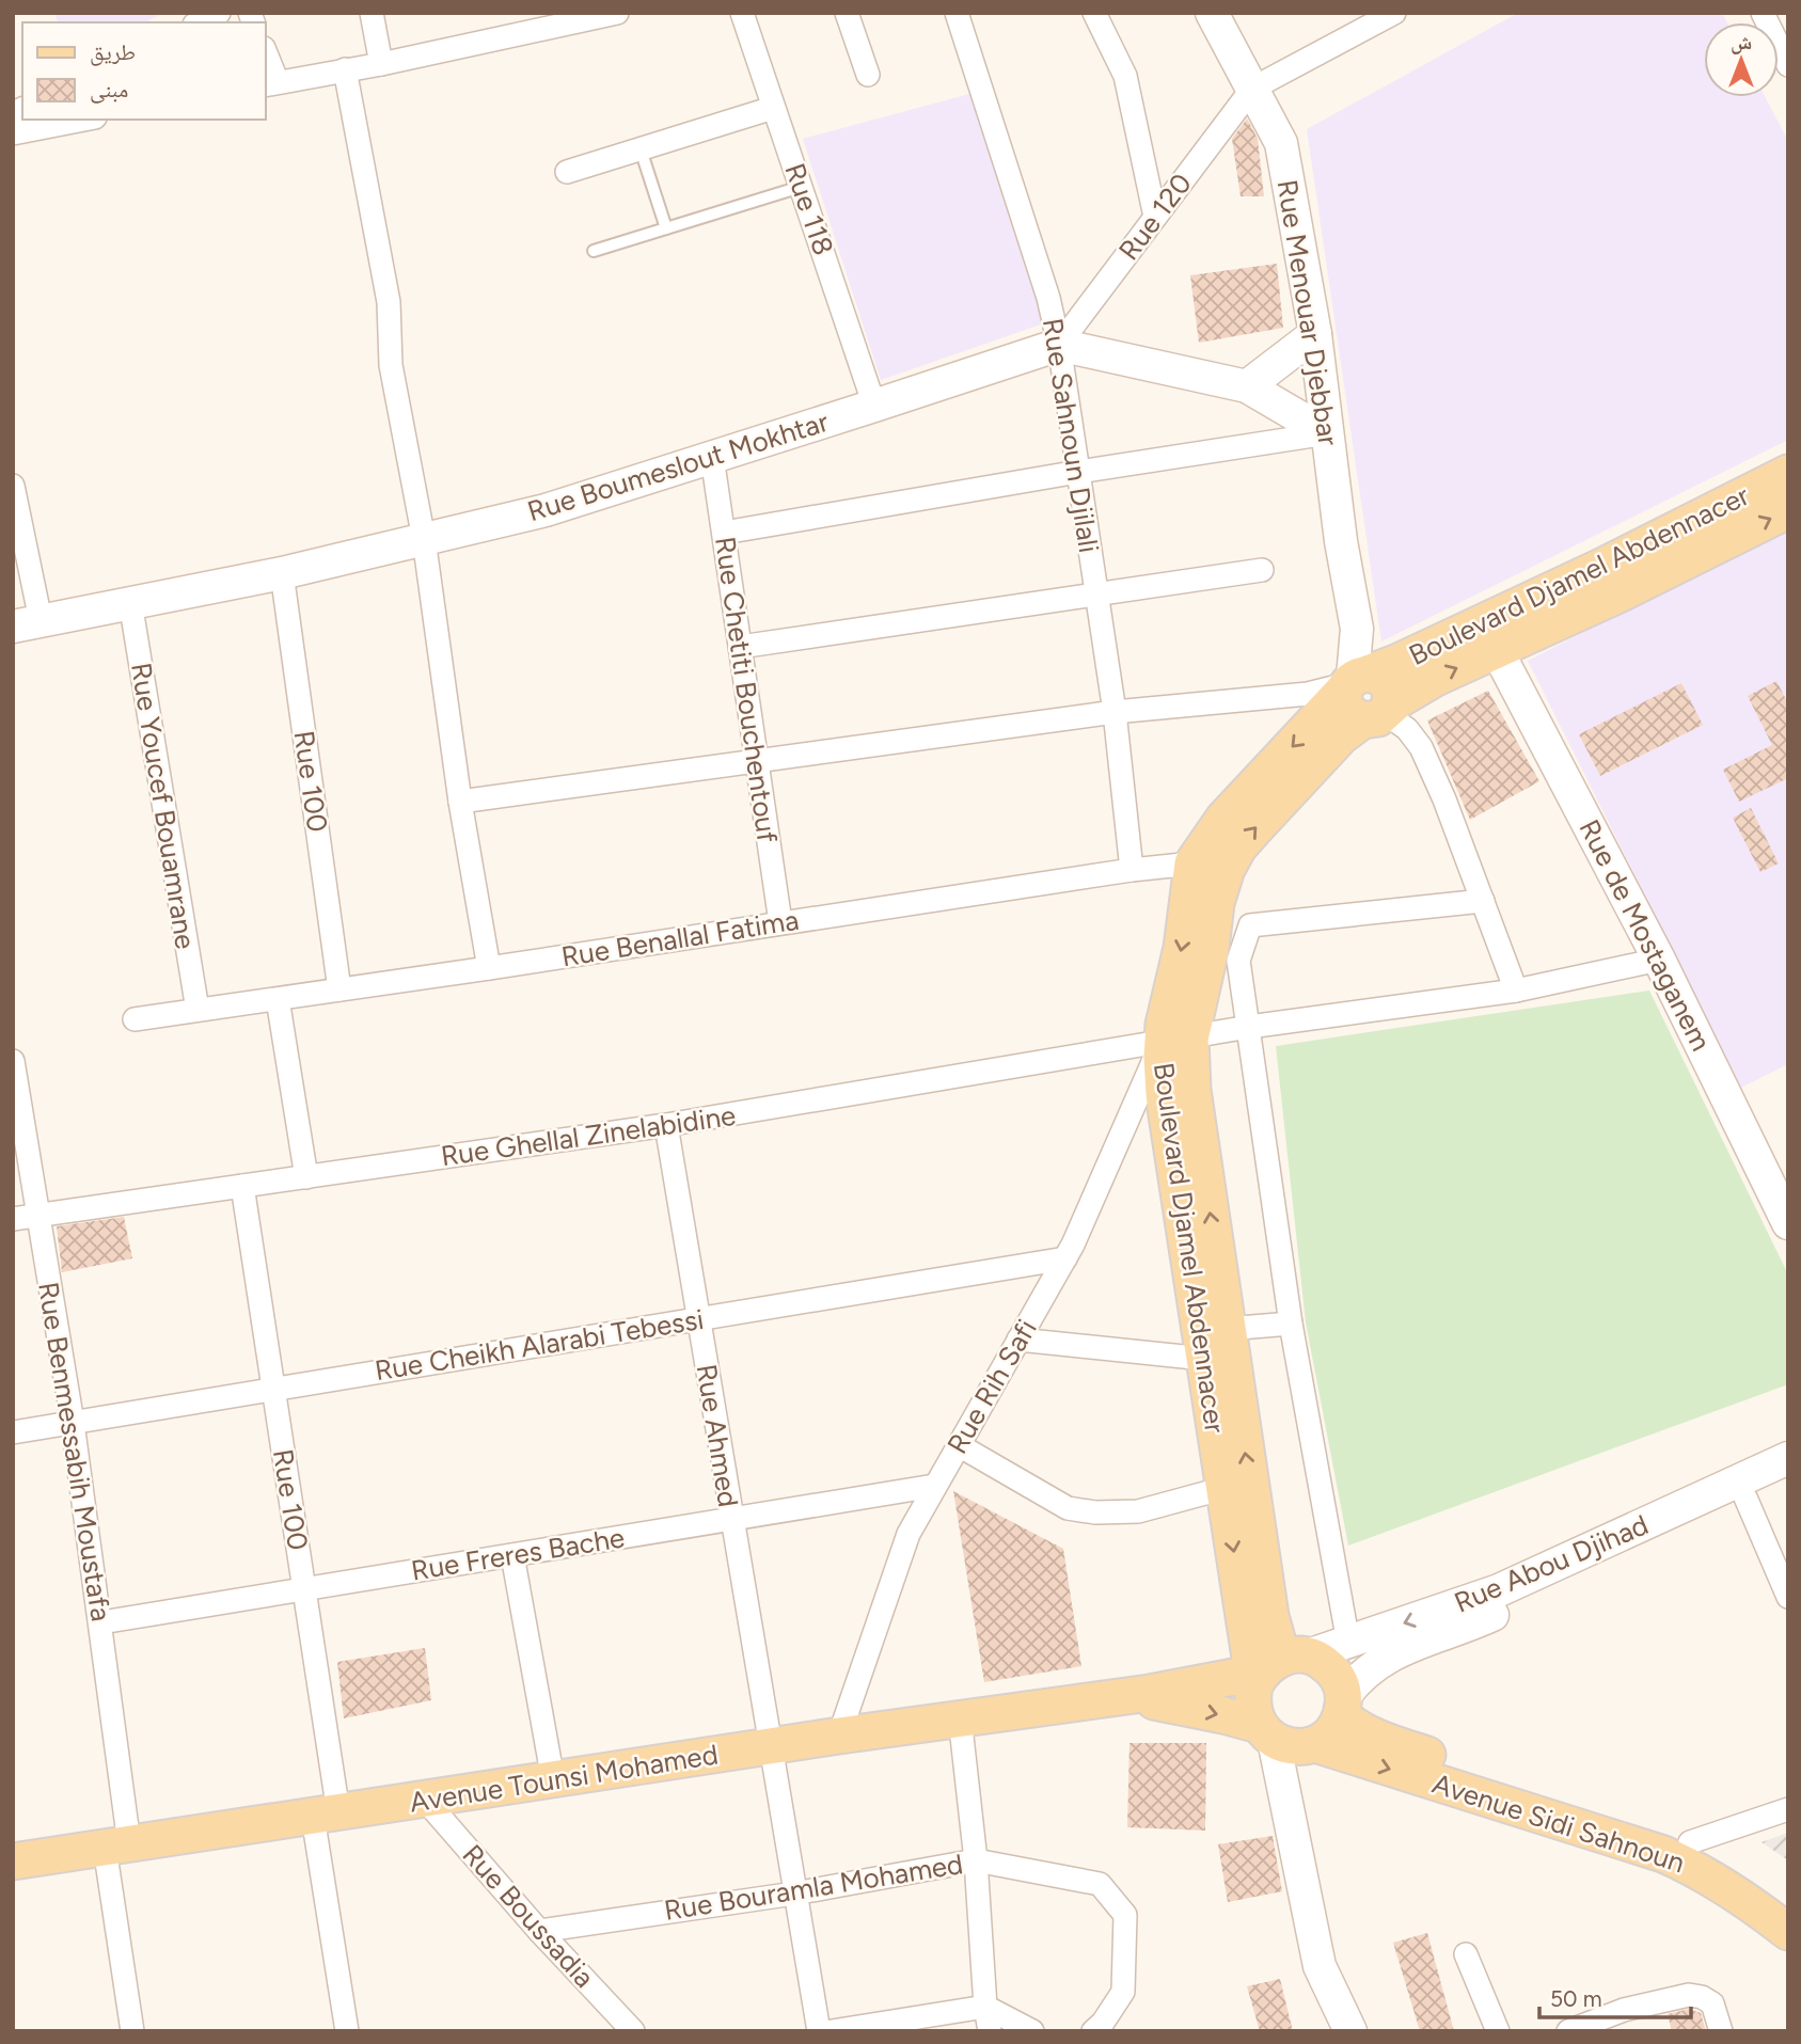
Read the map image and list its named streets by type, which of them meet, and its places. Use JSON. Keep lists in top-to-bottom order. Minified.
{"streets":{"main road":["Boulevard Djamel Abdennacer","Avenue Tounsi Mohamed","Avenue Sidi Sahnoun"],"street":["Rue 118","Rue 120","Rue Menouar Djebbar","Rue Sahnoun Djilali","Rue Boumeslout Mokhtar","Rue Chetiti Bouchentouf","Rue 100","Rue Youcef Bouamrane","Rue de Mostaganem","Rue Benallal Fatima","Rue Ghellal Zinelabidine","Rue Cheikh Alarabi Tebessi","Rue Rih Safi","Rue Ahmed","Rue Benmessabih Moustafa","Rue Freres Bache","Rue Abou Djihad","Rue Bouramla Mohamed","Rue Boussadia"]},"crossings":[["Rue 118","Rue Boumeslout Mokhtar"],["Rue 120","Rue Menouar Djebbar"],["Rue 120","Rue Sahnoun Djilali"],["Rue 120","Rue Boumeslout Mokhtar"],["Rue Menouar Djebbar","Boulevard Djamel Abdennacer"],["Rue Sahnoun Djilali","Rue Boumeslout Mokhtar"],["Rue Sahnoun Djilali","Rue Benallal Fatima"],["Rue Boumeslout Mokhtar","Rue Chetiti Bouchentouf"],["Rue Boumeslout Mokhtar","Rue 100"],["Rue Boumeslout Mokhtar","Rue Youcef Bouamrane"],["Boulevard Djamel Abdennacer","Rue de Mostaganem"],["Boulevard Djamel Abdennacer","Rue Benallal Fatima"],["Boulevard Djamel Abdennacer","Rue Ghellal Zinelabidine"],["Boulevard Djamel Abdennacer","Rue Rih Safi"],["Boulevard Djamel Abdennacer","Rue Abou Djihad"],["Boulevard Djamel Abdennacer","Avenue Tounsi Mohamed"],["Boulevard Djamel Abdennacer","Avenue Sidi Sahnoun"],["Rue Chetiti Bouchentouf","Rue Benallal Fatima"],["Rue 100","Rue Benallal Fatima"],["Rue 100","Rue Ghellal Zinelabidine"],["Rue 100","Rue Cheikh Alarabi Tebessi"],["Rue 100","Rue Freres Bache"],["Rue 100","Avenue Tounsi Mohamed"],["Rue Youcef Bouamrane","Rue Benallal Fatima"],["Rue de Mostaganem","Rue Ghellal Zinelabidine"],["Rue Ghellal Zinelabidine","Rue Rih Safi"],["Rue Ghellal Zinelabidine","Rue Ahmed"],["Rue Ghellal Zinelabidine","Rue Benmessabih Moustafa"],["Rue Cheikh Alarabi Tebessi","Rue Rih Safi"],["Rue Cheikh Alarabi Tebessi","Rue Ahmed"],["Rue Cheikh Alarabi Tebessi","Rue Benmessabih Moustafa"],["Rue Rih Safi","Rue Freres Bache"],["Rue Rih Safi","Avenue Tounsi Mohamed"],["Rue Ahmed","Rue Freres Bache"],["Rue Ahmed","Avenue Tounsi Mohamed"],["Rue Ahmed","Rue Bouramla Mohamed"],["Rue Benmessabih Moustafa","Rue Freres Bache"],["Rue Benmessabih Moustafa","Avenue Tounsi Mohamed"],["Rue Abou Djihad","Avenue Tounsi Mohamed"],["Rue Abou Djihad","Avenue Sidi Sahnoun"],["Avenue Tounsi Mohamed","Avenue Sidi Sahnoun"],["Avenue Tounsi Mohamed","Rue Boussadia"],["Rue Bouramla Mohamed","Rue Boussadia"]],"legend":["طريق","مبنى"],"scale_bar":"50 m","north":"top"}
